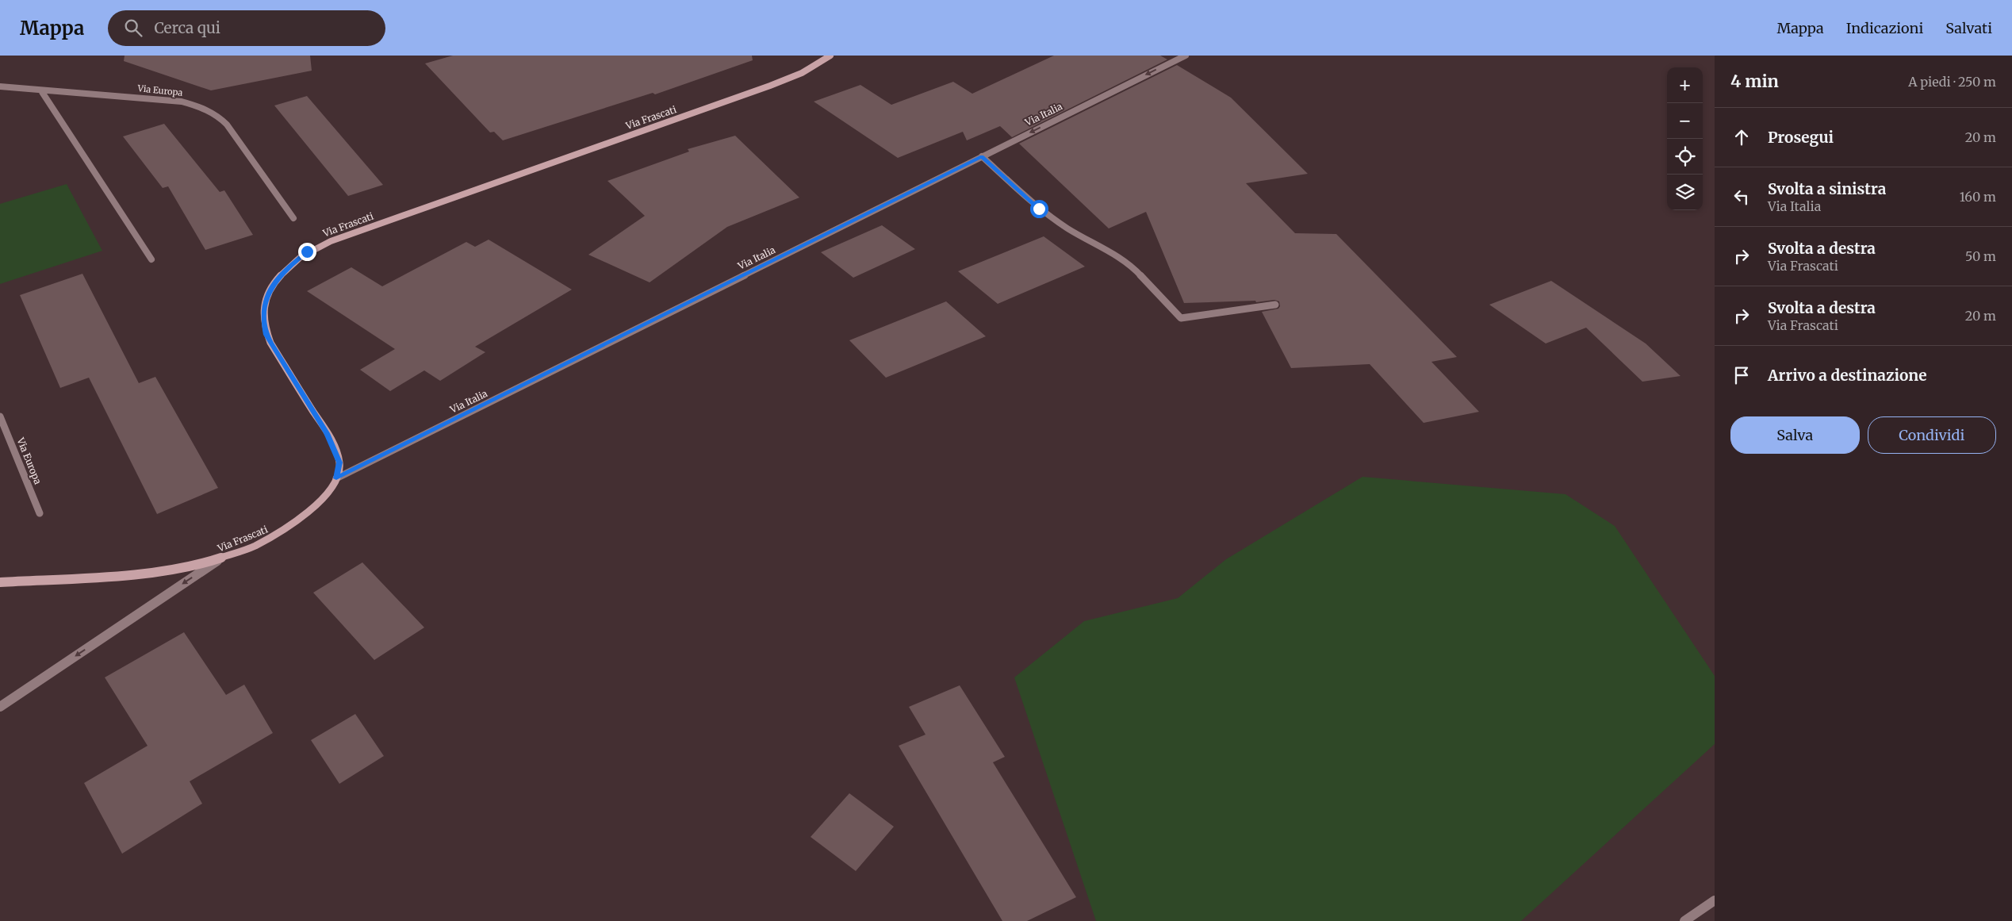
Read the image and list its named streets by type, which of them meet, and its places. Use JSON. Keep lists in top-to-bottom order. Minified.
{"streets":{"main road":["Via Frascati"],"street":["Via Europa","Via Italia"]},"crossings":[["Via Italia","Via Frascati"]],"page":{"header":"Mappa","search":"Cerca qui","nav":["Mappa","Indicazioni","Salvati"],"heading":["4 min","A piedi · 250 m"],"map_buttons":["+","−"],"list":[["Prosegui","20 m"],["Svolta a sinistra","Via Italia","160 m"],["Svolta a destra","Via Frascati","50 m"],["Svolta a destra","Via Frascati","20 m"],"Arrivo a destinazione"],"buttons":["Salva","Condividi"]}}
